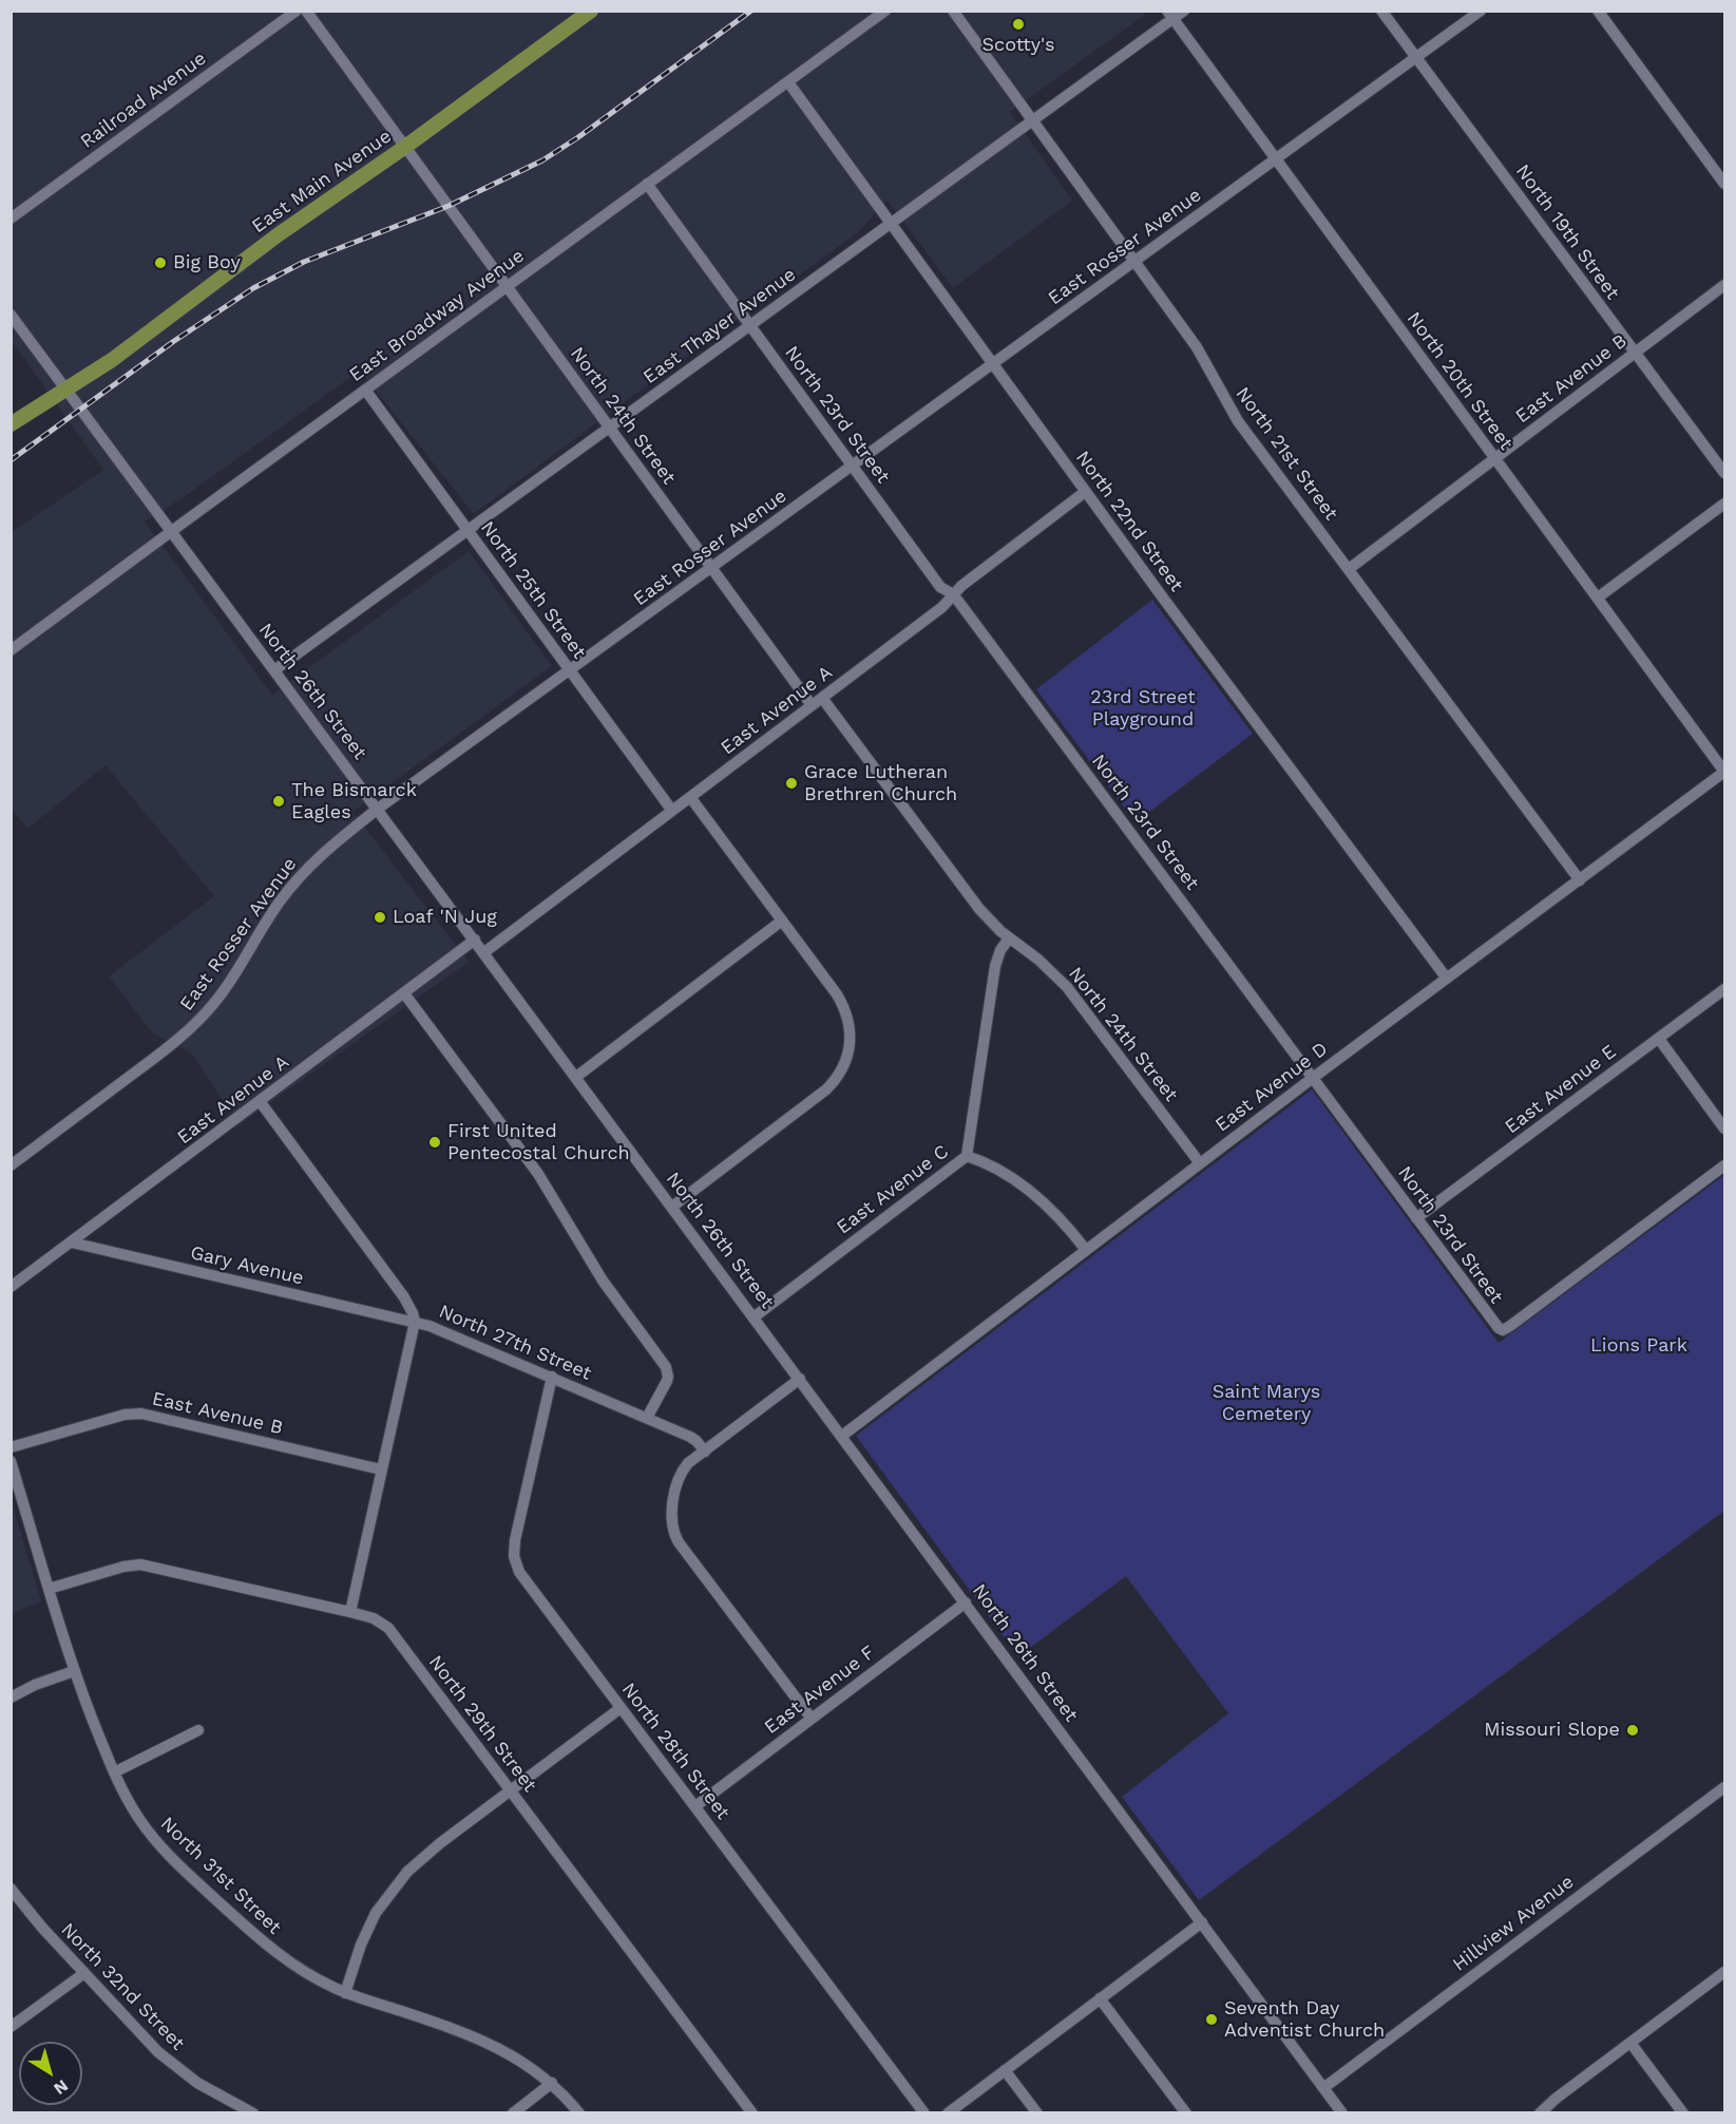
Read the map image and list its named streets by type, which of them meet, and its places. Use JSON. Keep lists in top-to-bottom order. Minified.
{"streets":{"main road":["East Main Avenue"],"street":["Railroad Avenue","North 19th Street","East Rosser Avenue","East Broadway Avenue","East Thayer Avenue","East Avenue B","North 20th Street","North 23rd Street","North 24th Street","North 21st Street","North 22nd Street","North 25th Street","North 26th Street","East Avenue A","East Avenue D","East Avenue E","East Avenue C","Gary Avenue","North 27th Street","East Avenue F","North 29th Street","North 28th Street","North 31st Street","Hillview Avenue","North 32nd Street"]},"crossings":[["East Main Avenue","North 24th Street"],["East Main Avenue","North 26th Street"],["North 19th Street","East Rosser Avenue"],["North 19th Street","East Avenue B"],["East Rosser Avenue","North 20th Street"],["East Rosser Avenue","North 23rd Street"],["East Rosser Avenue","North 24th Street"],["East Rosser Avenue","North 21st Street"],["East Rosser Avenue","North 22nd Street"],["East Rosser Avenue","North 25th Street"],["East Rosser Avenue","North 26th Street"],["East Broadway Avenue","North 23rd Street"],["East Broadway Avenue","North 24th Street"],["East Broadway Avenue","North 22nd Street"],["East Broadway Avenue","North 25th Street"],["East Broadway Avenue","North 26th Street"],["East Thayer Avenue","North 20th Street"],["East Thayer Avenue","North 23rd Street"],["East Thayer Avenue","North 24th Street"],["East Thayer Avenue","North 21st Street"],["East Thayer Avenue","North 22nd Street"],["East Thayer Avenue","North 25th Street"],["East Thayer Avenue","North 26th Street"],["East Avenue B","North 20th Street"],["East Avenue B","North 21st Street"],["North 20th Street","East Avenue D"],["North 23rd Street","East Avenue A"],["North 23rd Street","East Avenue D"],["North 23rd Street","East Avenue E"],["North 24th Street","East Avenue A"],["North 24th Street","East Avenue D"],["North 24th Street","East Avenue C"],["North 21st Street","East Avenue D"],["North 22nd Street","East Avenue A"],["North 22nd Street","East Avenue D"],["North 25th Street","East Avenue A"],["North 26th Street","East Avenue A"],["North 26th Street","East Avenue D"],["North 26th Street","East Avenue C"],["North 26th Street","East Avenue F"],["North 26th Street","Hillview Avenue"],["East Avenue A","Gary Avenue"],["East Avenue A","North 27th Street"],["Gary Avenue","North 27th Street"],["North 27th Street","North 28th Street"],["East Avenue F","North 28th Street"]],"parks":["23rd Street Playground","Lions Park","Saint Marys Cemetery"],"places":["Scotty's","Big Boy","Grace Lutheran Brethren Church","The Bismarck Eagles","Loaf 'N Jug","First United Pentecostal Church","Missouri Slope","Seventh Day Adventist Church"],"north":"bottom right"}
